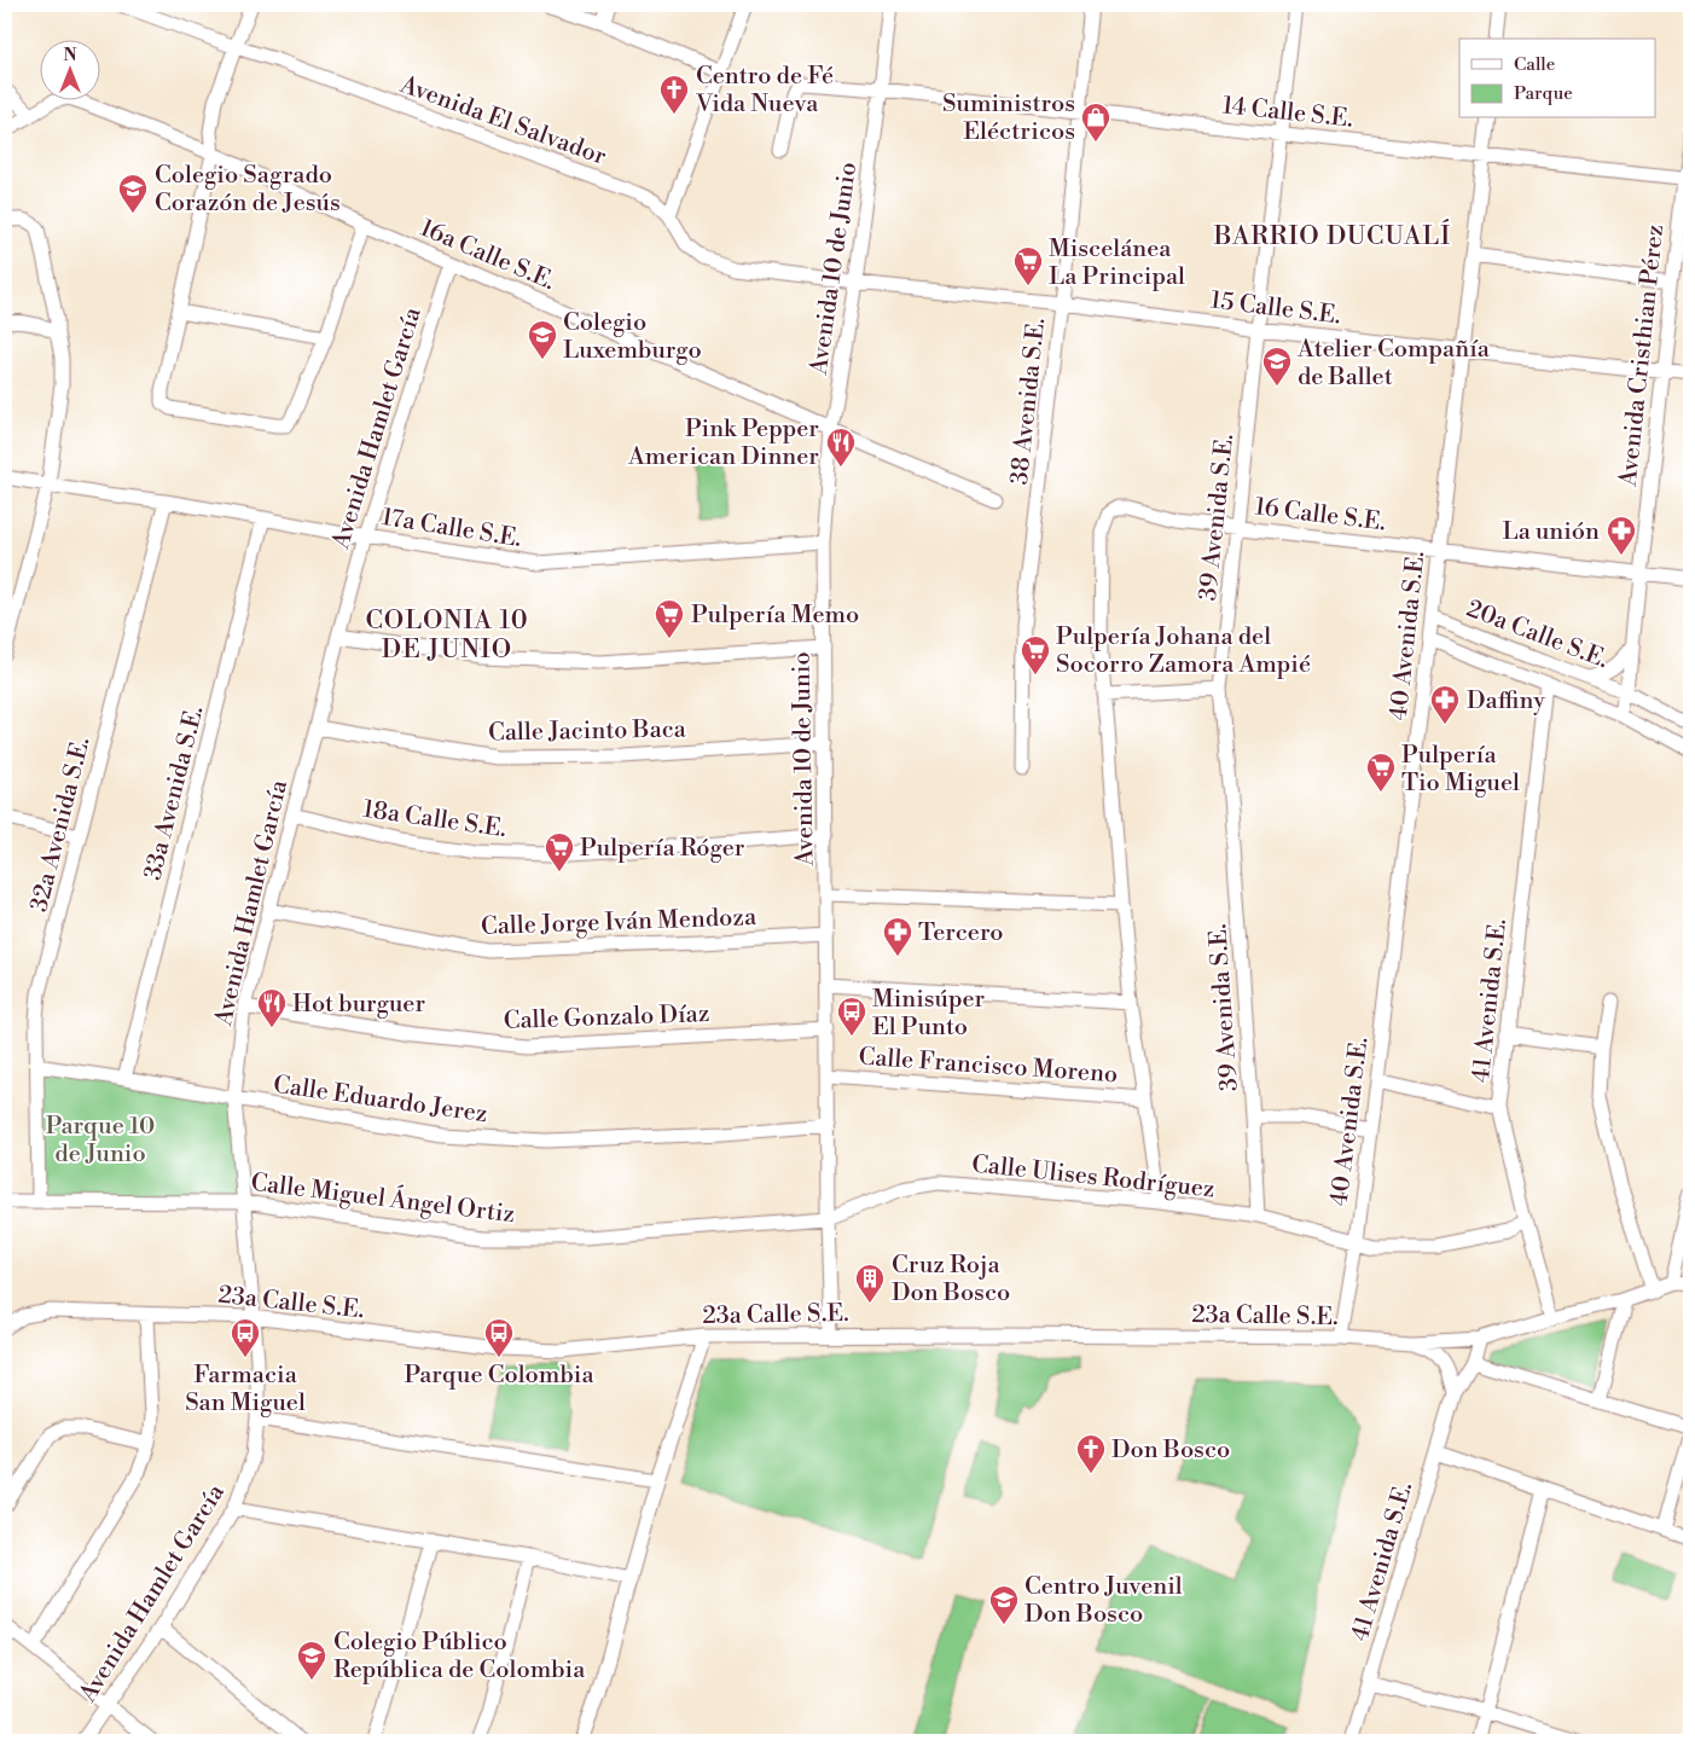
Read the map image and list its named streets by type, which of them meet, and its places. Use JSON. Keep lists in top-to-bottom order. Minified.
{"streets":{"street":["14 Calle S.E.","Avenida El Salvador","16a Calle S.E.","Avenida 10 de Junio","15 Calle S.E.","Avenida Cristhian Pérez","38 Avenida S.E.","Avenida Hamlet García","16 Calle S.E.","39 Avenida S.E.","17a Calle S.E.","20a Calle S.E.","40 Avenida S.E.","Calle Jacinto Baca","33a Avenida S.E.","18a Calle S.E.","32a Avenida S.E.","Calle Jorge Iván Mendoza","41 Avenida S.E.","Calle Gonzalo Díaz","Calle Francisco Moreno","Calle Eduardo Jerez","Calle Ulises Rodríguez","Calle Miguel Ángel Ortiz","23a Calle S.E."]},"crossings":[["14 Calle S.E.","Avenida 10 de Junio"],["14 Calle S.E.","Avenida Cristhian Pérez"],["14 Calle S.E.","38 Avenida S.E."],["14 Calle S.E.","39 Avenida S.E."],["14 Calle S.E.","40 Avenida S.E."],["Avenida El Salvador","Avenida 10 de Junio"],["Avenida El Salvador","15 Calle S.E."],["16a Calle S.E.","Avenida 10 de Junio"],["16a Calle S.E.","Avenida Hamlet García"],["Avenida 10 de Junio","15 Calle S.E."],["Avenida 10 de Junio","17a Calle S.E."],["Avenida 10 de Junio","Calle Jacinto Baca"],["Avenida 10 de Junio","18a Calle S.E."],["Avenida 10 de Junio","Calle Jorge Iván Mendoza"],["Avenida 10 de Junio","Calle Gonzalo Díaz"],["Avenida 10 de Junio","Calle Francisco Moreno"],["Avenida 10 de Junio","Calle Eduardo Jerez"],["Avenida 10 de Junio","Calle Ulises Rodríguez"],["Avenida 10 de Junio","Calle Miguel Ángel Ortiz"],["Avenida 10 de Junio","23a Calle S.E."],["15 Calle S.E.","Avenida Cristhian Pérez"],["15 Calle S.E.","38 Avenida S.E."],["15 Calle S.E.","39 Avenida S.E."],["15 Calle S.E.","40 Avenida S.E."],["Avenida Cristhian Pérez","16 Calle S.E."],["Avenida Cristhian Pérez","20a Calle S.E."],["Avenida Hamlet García","17a Calle S.E."],["Avenida Hamlet García","Calle Jacinto Baca"],["Avenida Hamlet García","18a Calle S.E."],["Avenida Hamlet García","Calle Jorge Iván Mendoza"],["Avenida Hamlet García","Calle Gonzalo Díaz"],["Avenida Hamlet García","Calle Eduardo Jerez"],["Avenida Hamlet García","Calle Miguel Ángel Ortiz"],["Avenida Hamlet García","23a Calle S.E."],["16 Calle S.E.","39 Avenida S.E."],["16 Calle S.E.","40 Avenida S.E."],["39 Avenida S.E.","Calle Ulises Rodríguez"],["17a Calle S.E.","33a Avenida S.E."],["17a Calle S.E.","32a Avenida S.E."],["20a Calle S.E.","40 Avenida S.E."],["20a Calle S.E.","41 Avenida S.E."],["40 Avenida S.E.","Calle Ulises Rodríguez"],["40 Avenida S.E.","23a Calle S.E."],["33a Avenida S.E.","Calle Eduardo Jerez"],["32a Avenida S.E.","Calle Eduardo Jerez"],["32a Avenida S.E.","Calle Miguel Ángel Ortiz"],["41 Avenida S.E.","Calle Ulises Rodríguez"],["41 Avenida S.E.","23a Calle S.E."],["Calle Ulises Rodríguez","Calle Miguel Ángel Ortiz"]],"districts":["BARRIO DUCUALÍ","COLONIA 10 DE JUNIO"],"parks":["Parque 10 de Junio"],"places":{"church":["Centro de Fé Vida Nueva","Don Bosco"],"shop":["Suministros Eléctricos"],"school or university":["Colegio Sagrado Corazón de Jesús","Colegio Luxemburgo","Atelier Compañía de Ballet","Centro Juvenil Don Bosco","Colegio Público República de Colombia"],"supermarket":["Miscelánea La Principal","Pulpería Memo","Pulpería Johana del Socorro Zamora Ampié","Pulpería Tio Miguel","Pulpería Róger"],"restaurant":["Pink Pepper American Dinner","Hot burguer"],"pharmacy":["La unión","Daffiny","Tercero"],"bus stop":["Minisúper El Punto","Farmacia San Miguel","Parque Colombia"],"building":["Cruz Roja Don Bosco"]},"legend":["Calle","Parque"],"north":"top"}
